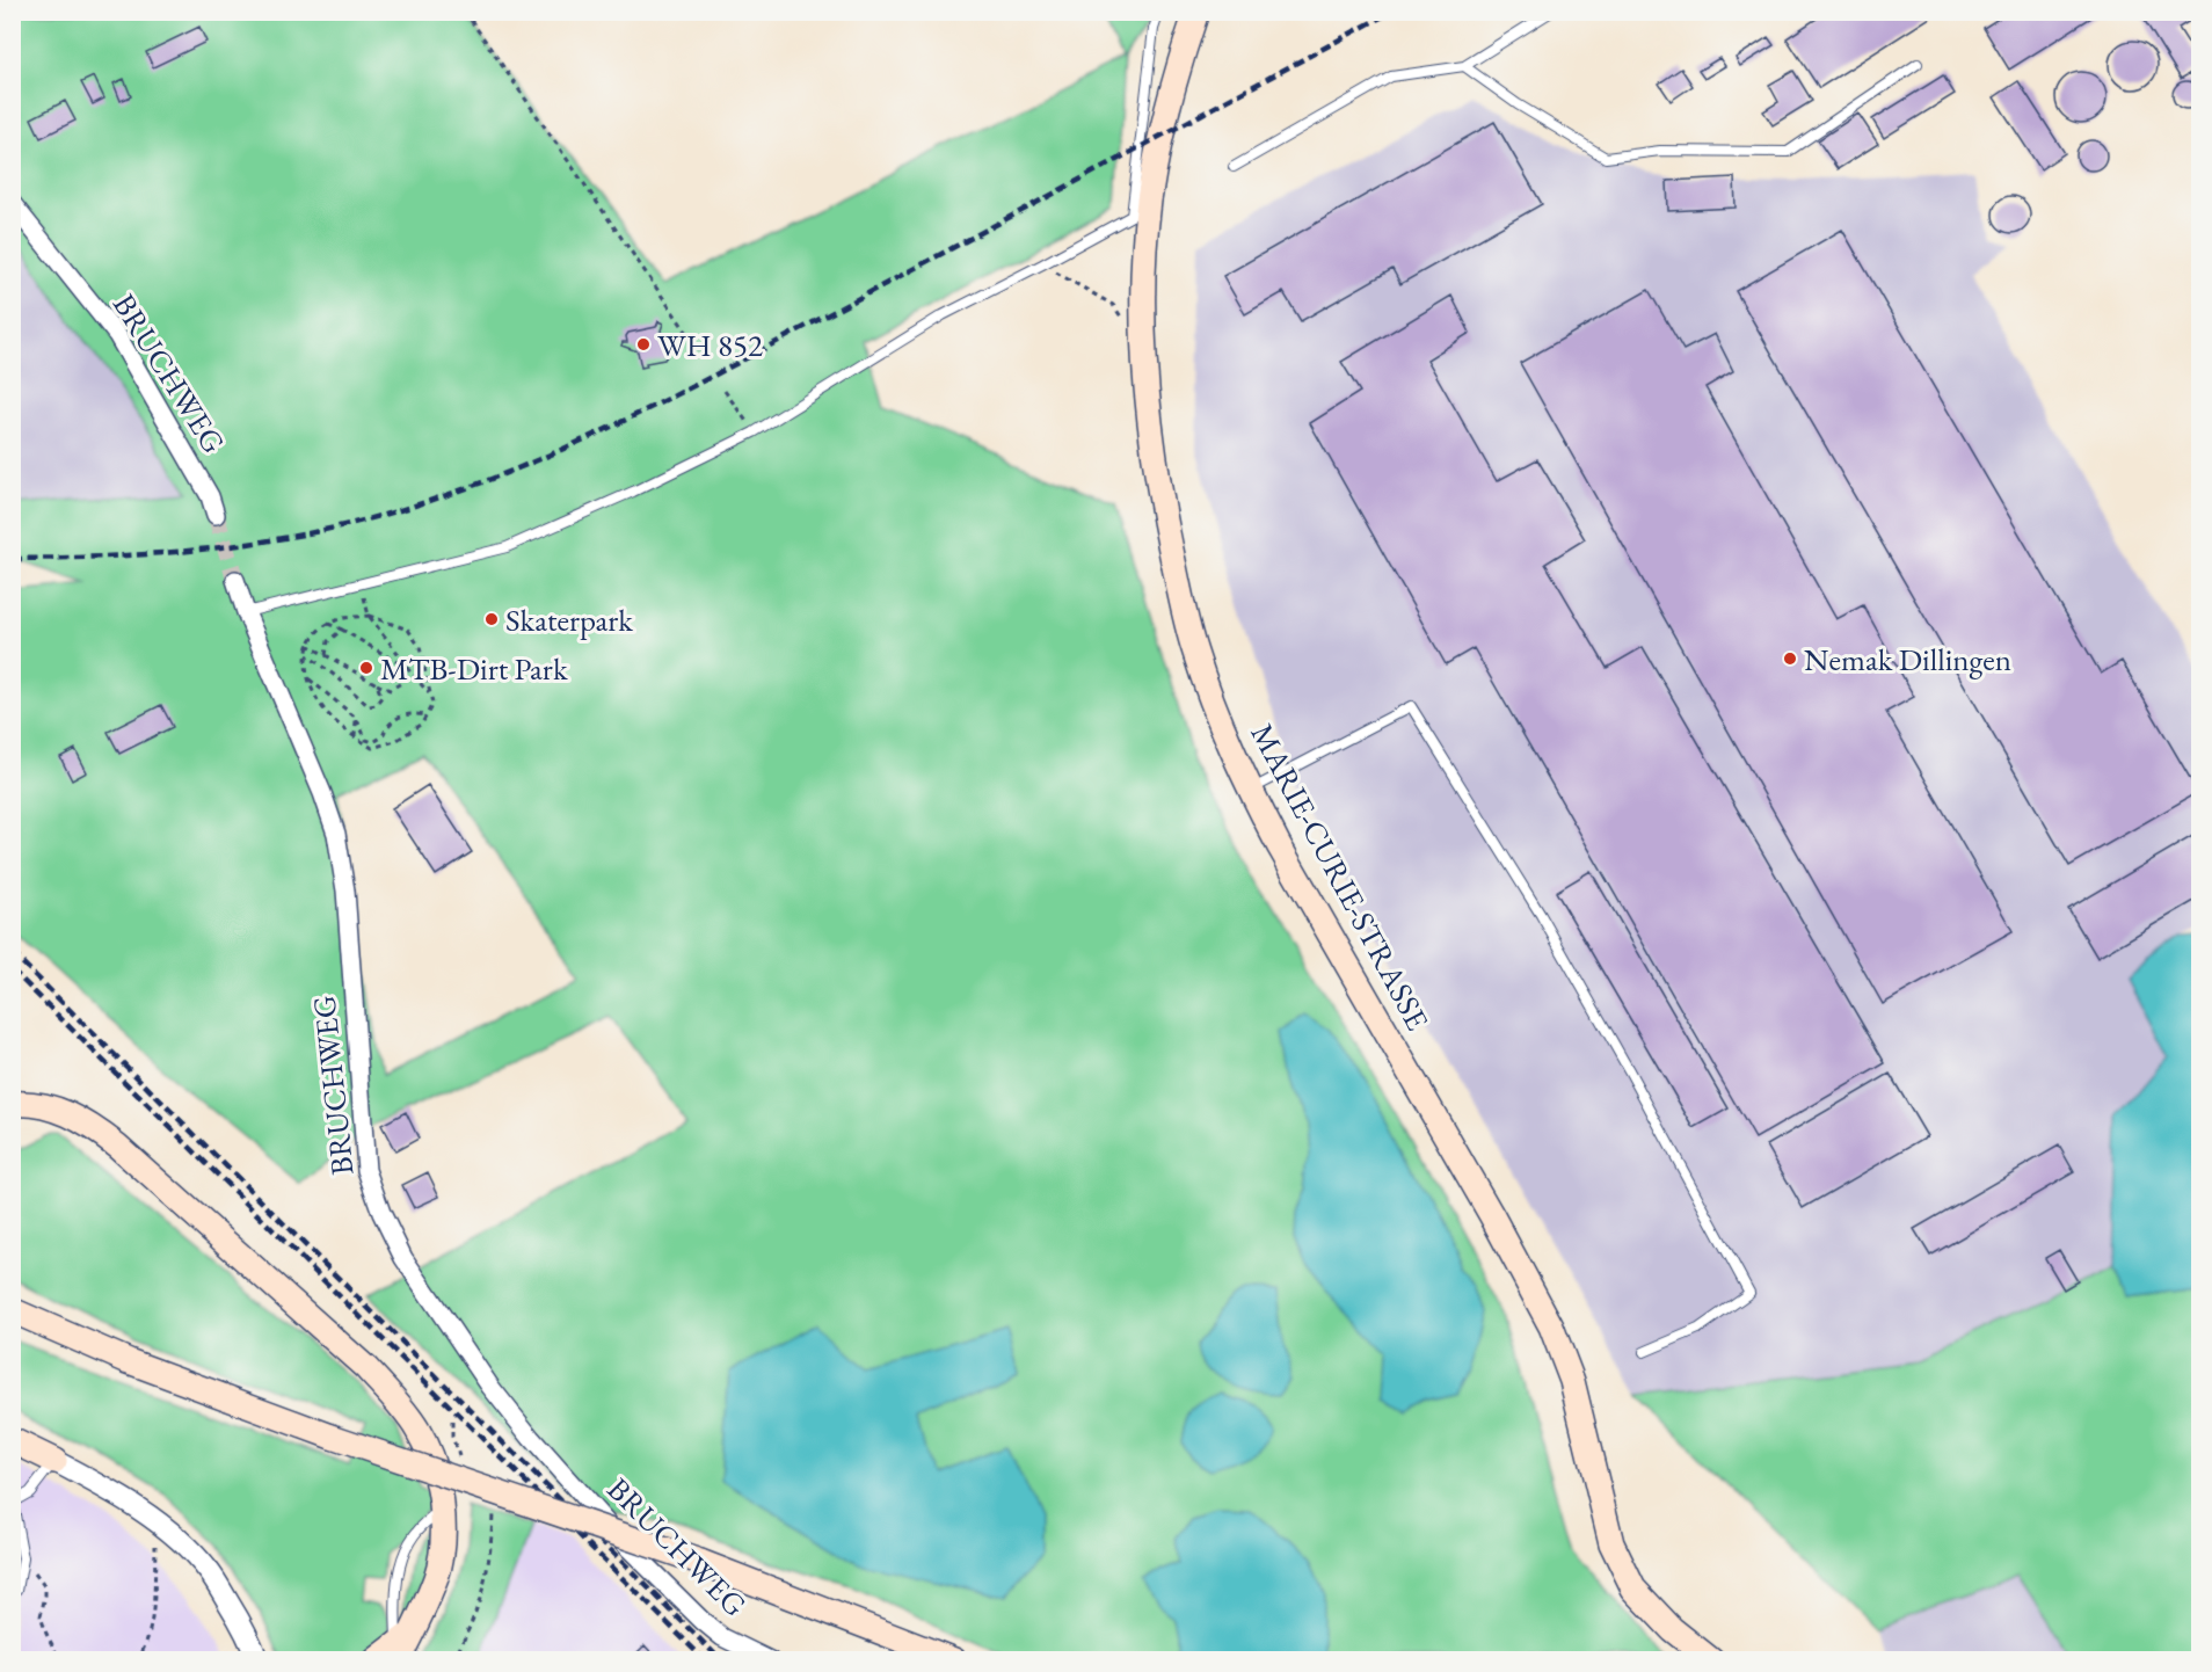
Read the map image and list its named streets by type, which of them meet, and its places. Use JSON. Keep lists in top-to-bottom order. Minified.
{"streets":{"main road":["MARIE-CURIE-STRASSE"],"street":["BRUCHWEG"]},"places":["WH 852","Skaterpark","Nemak Dillingen","MTB-Dirt Park"]}
